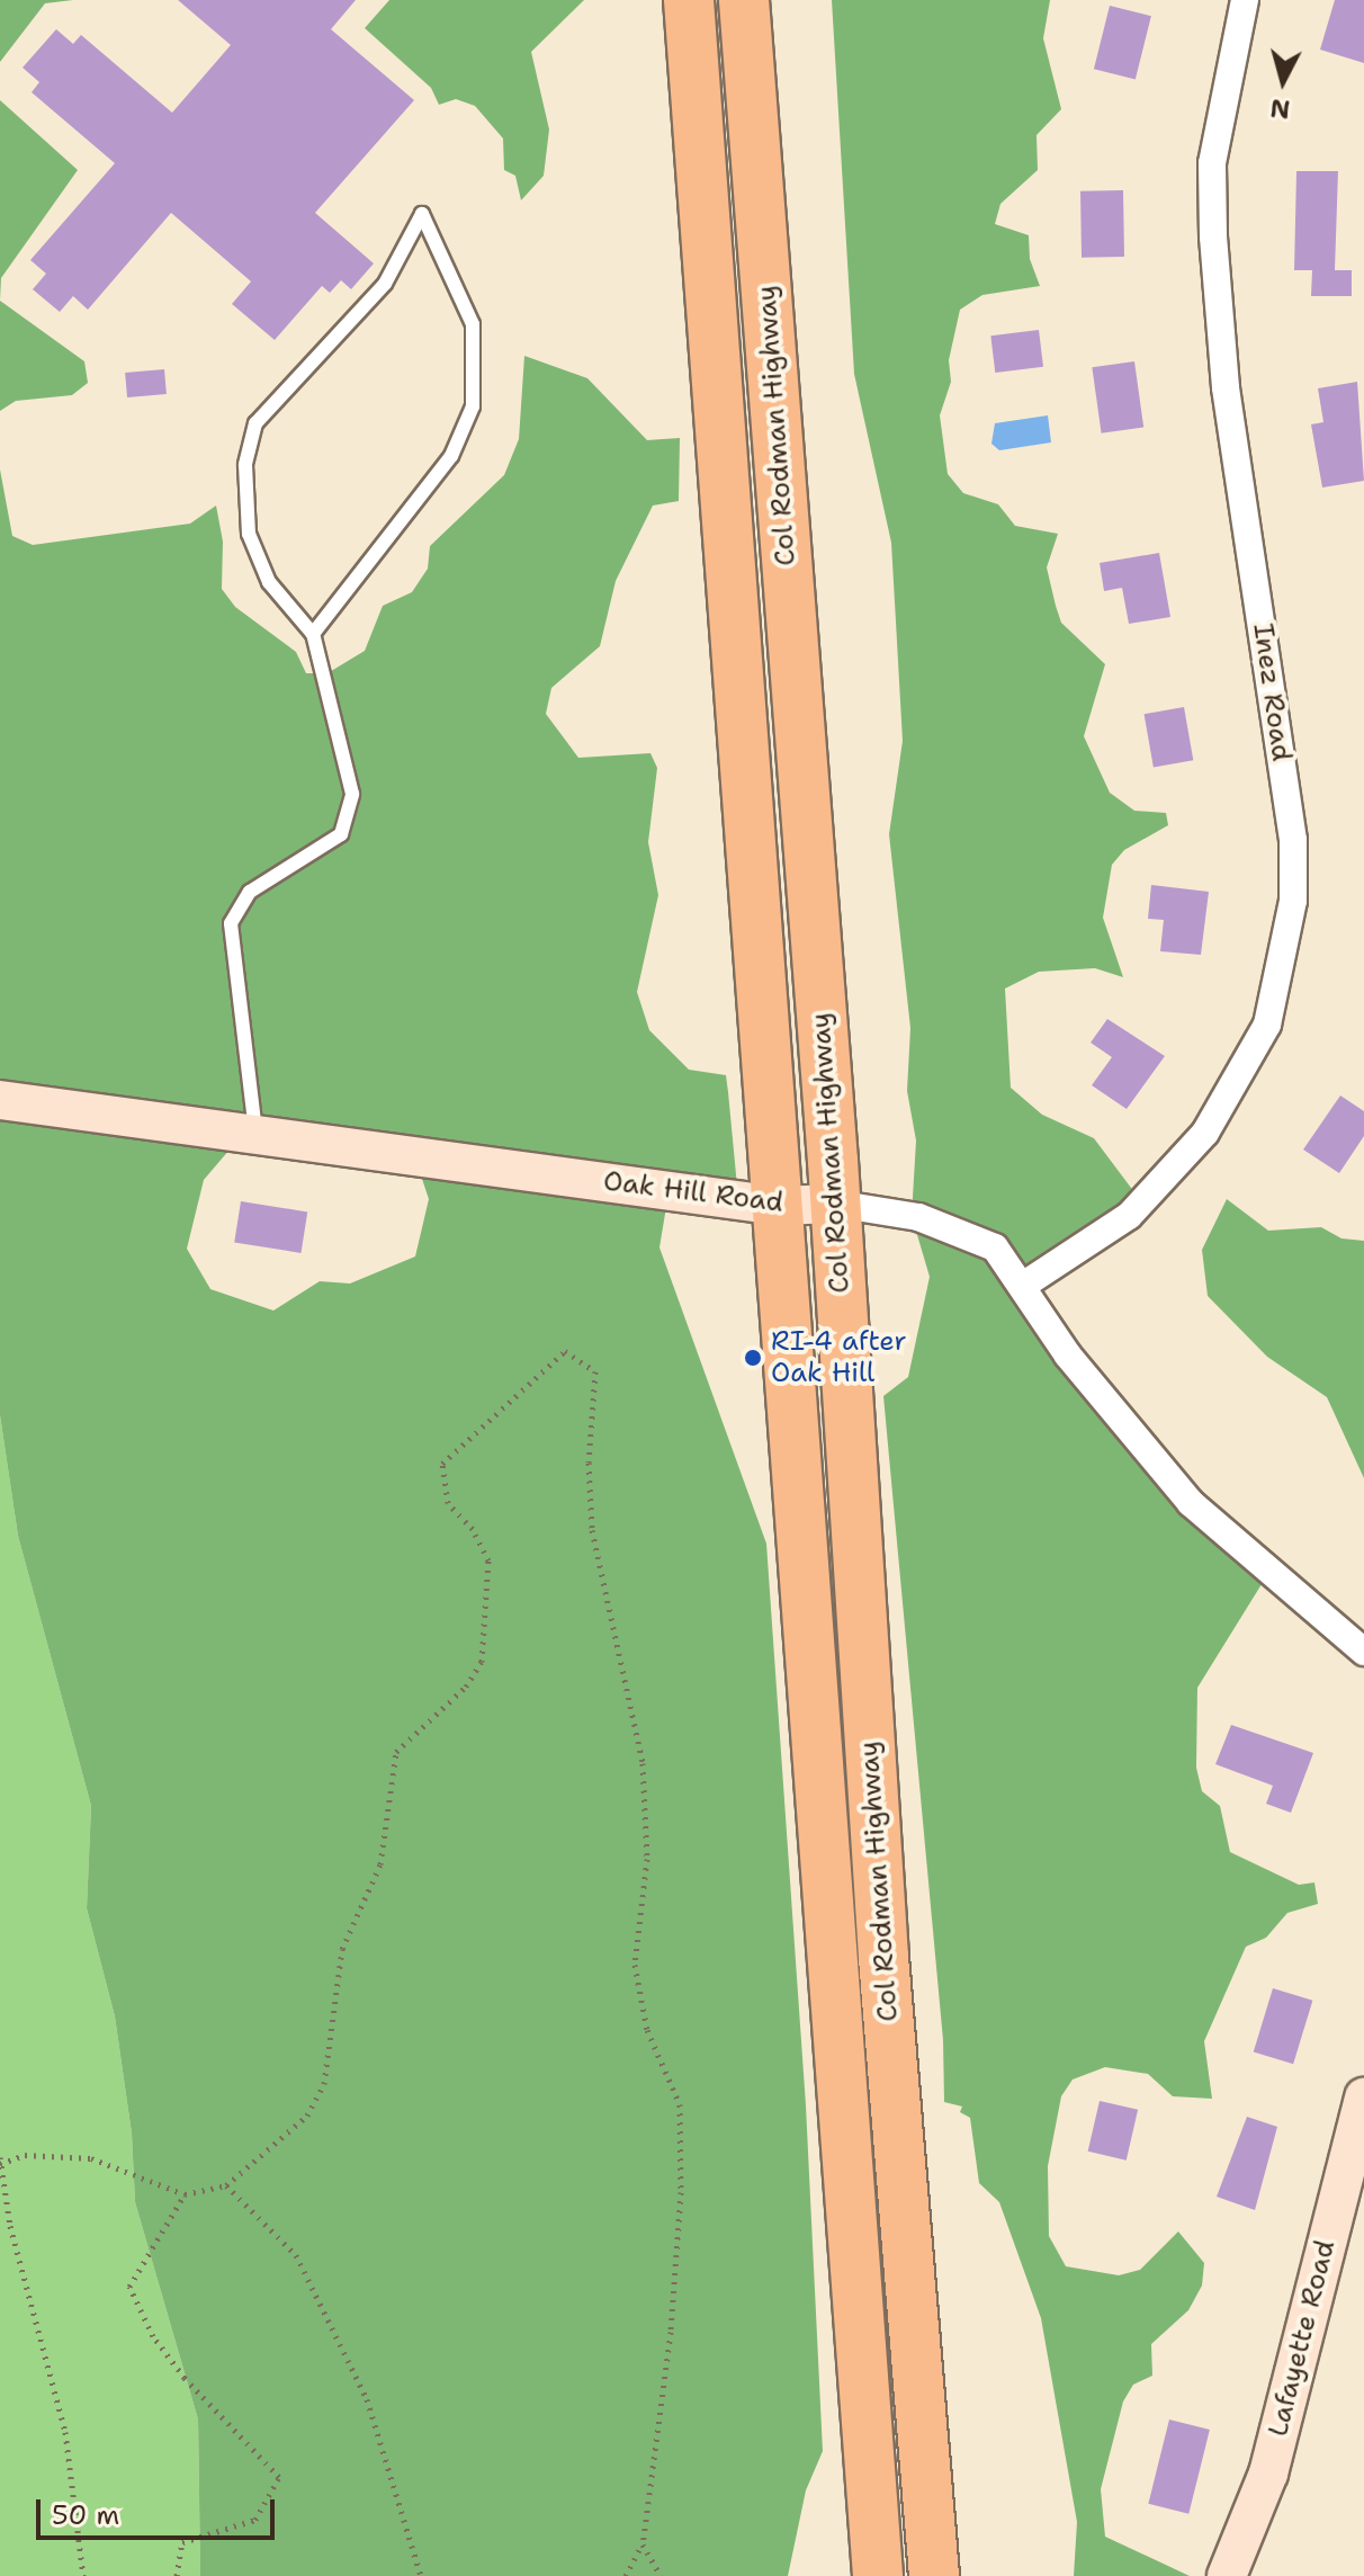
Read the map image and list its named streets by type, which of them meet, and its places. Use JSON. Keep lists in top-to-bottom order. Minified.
{"streets":{"highway":["Col Rodman Highway"],"street":["Inez Road","Oak Hill Road","Lafayette Road"]},"crossings":[["Col Rodman Highway","Oak Hill Road"],["Inez Road","Oak Hill Road"]],"places":["RI-4 after Oak Hill"],"scale_bar":"50 m","north":"bottom"}
